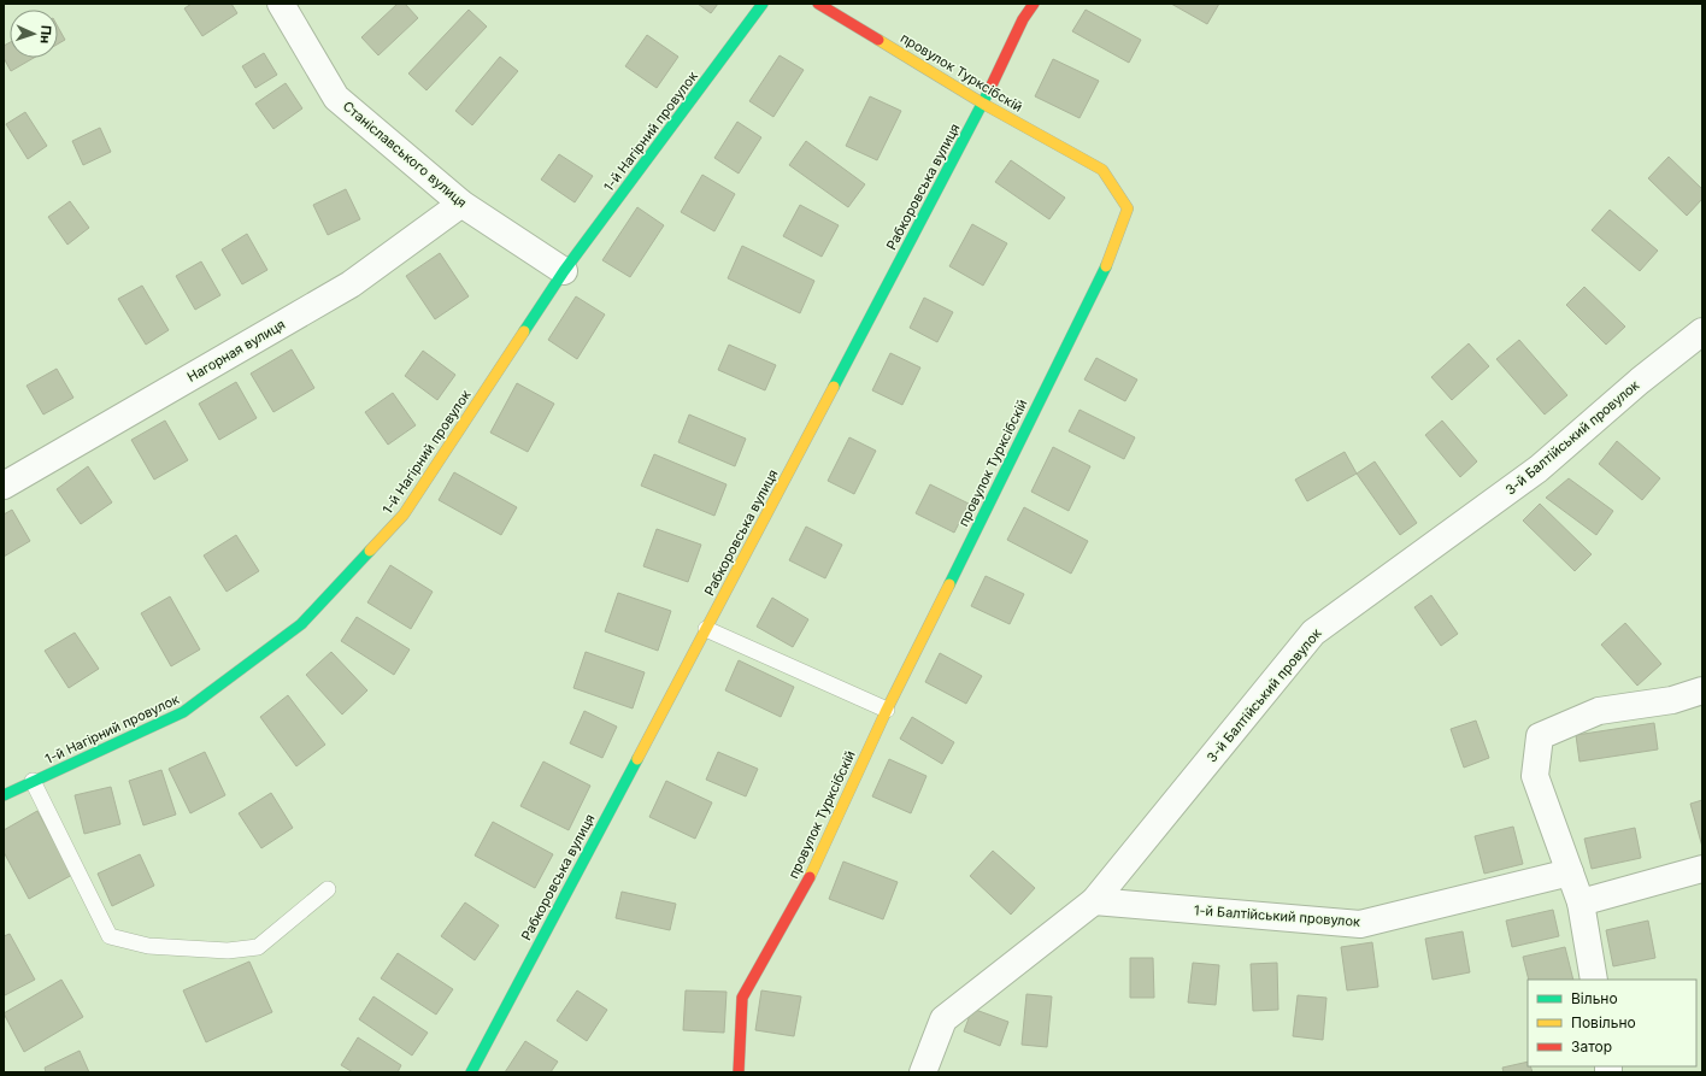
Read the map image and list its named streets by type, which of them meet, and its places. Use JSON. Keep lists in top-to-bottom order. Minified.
{"streets":{"street":["провулок Турксібскій","1-й Нагірний провулок","Станіславського вулиця","Рабкоровська вулиця","Нагорная вулиця","3-й Балтійський провулок","1-й Балтійський провулок"]},"crossings":[["провулок Турксібскій","Рабкоровська вулиця"],["1-й Нагірний провулок","Станіславського вулиця"],["Станіславського вулиця","Нагорная вулиця"],["3-й Балтійський провулок","1-й Балтійський провулок"]],"legend":["Вільно","Повільно","Затор"],"north":"right"}
